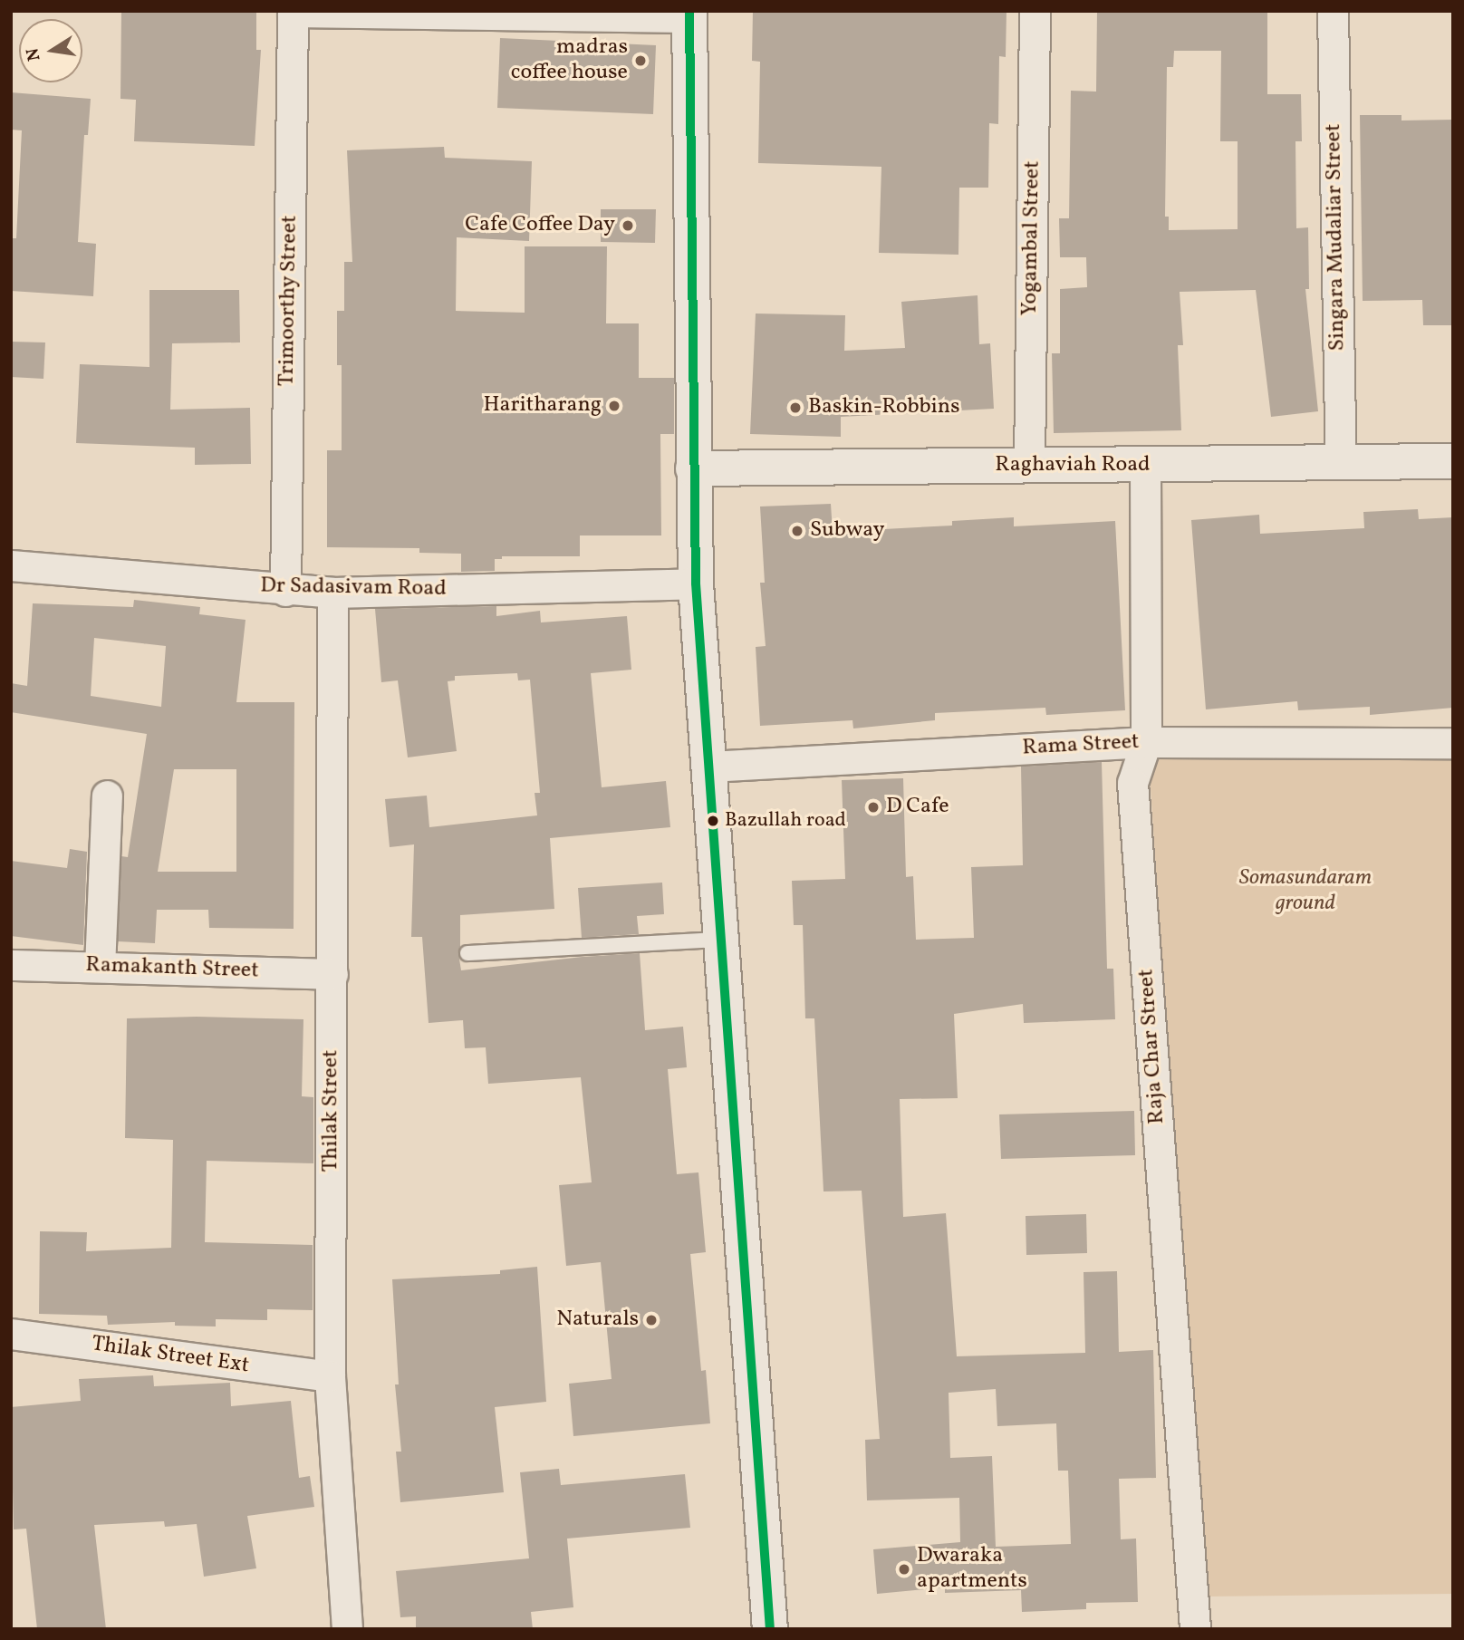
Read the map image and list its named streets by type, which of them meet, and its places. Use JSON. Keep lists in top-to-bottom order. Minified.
{"streets":{"main road":["Raghaviah Road"],"street":["Singara Mudaliar Street","Yogambal Street","Trimoorthy Street","Dr Sadasivam Road","Rama Street","Ramakanth Street","Raja Char Street","Thilak Street","Thilak Street Ext"]},"crossings":[["Singara Mudaliar Street","Raghaviah Road"],["Yogambal Street","Raghaviah Road"],["Trimoorthy Street","Dr Sadasivam Road"],["Raghaviah Road","Raja Char Street"],["Dr Sadasivam Road","Thilak Street"],["Rama Street","Raja Char Street"],["Ramakanth Street","Thilak Street"],["Thilak Street","Thilak Street Ext"]],"parks":["Somasundaram ground"],"places":["madras coffee house","Cafe Coffee Day","Haritharang","Baskin-Robbins","Subway","D Cafe","Bazullah road","Naturals","Dwaraka apartments"],"north":"left"}
